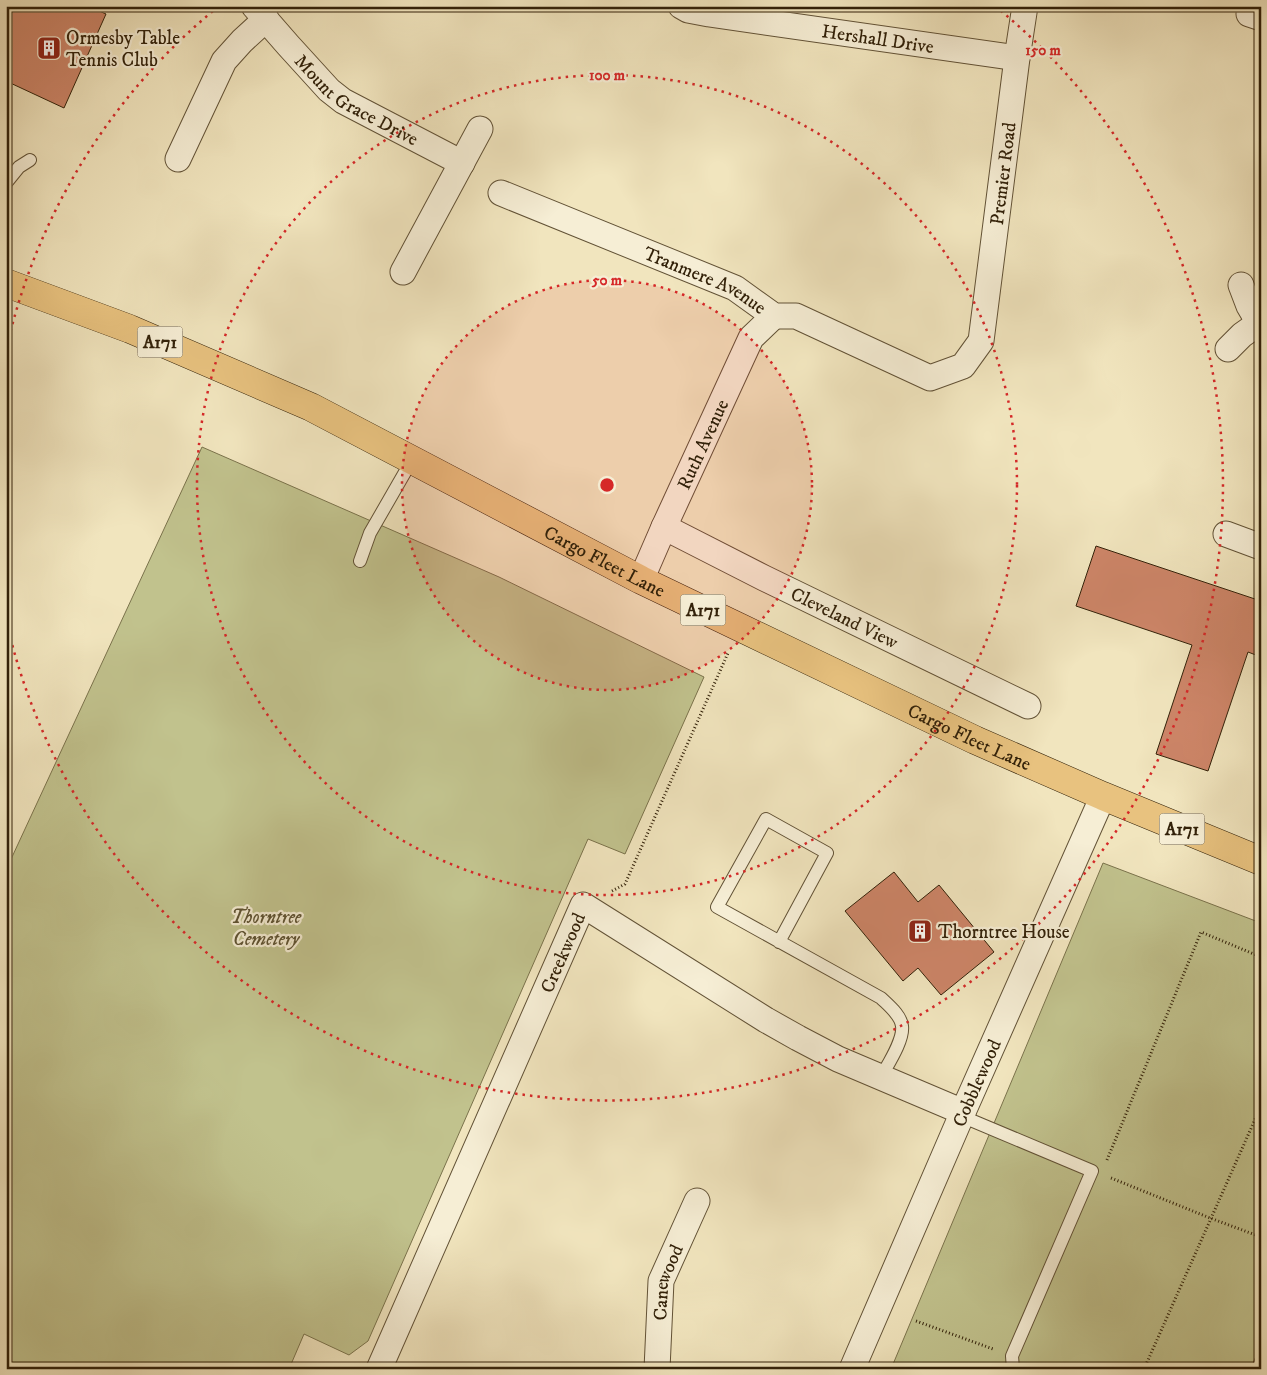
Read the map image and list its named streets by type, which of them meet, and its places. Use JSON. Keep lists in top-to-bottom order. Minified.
{"streets":{"main road":["A171","Cargo Fleet Lane"],"street":["Hershall Drive","Mount Grace Drive","Premier Road","Tranmere Avenue","Ruth Avenue","Cleveland View","Creekwood","Cobblewood","Canewood"]},"crossings":[["Hershall Drive","Premier Road"],["Premier Road","Tranmere Avenue"],["Tranmere Avenue","Ruth Avenue"],["Ruth Avenue","Cargo Fleet Lane"],["Ruth Avenue","Cleveland View"],["Cargo Fleet Lane","Cobblewood"],["Creekwood","Cobblewood"]],"parks":["Thorntree Cemetery"],"places":{"building":["Ormesby Table Tennis Club","Thorntree House"]},"rings":["150 m","100 m","50 m"]}
